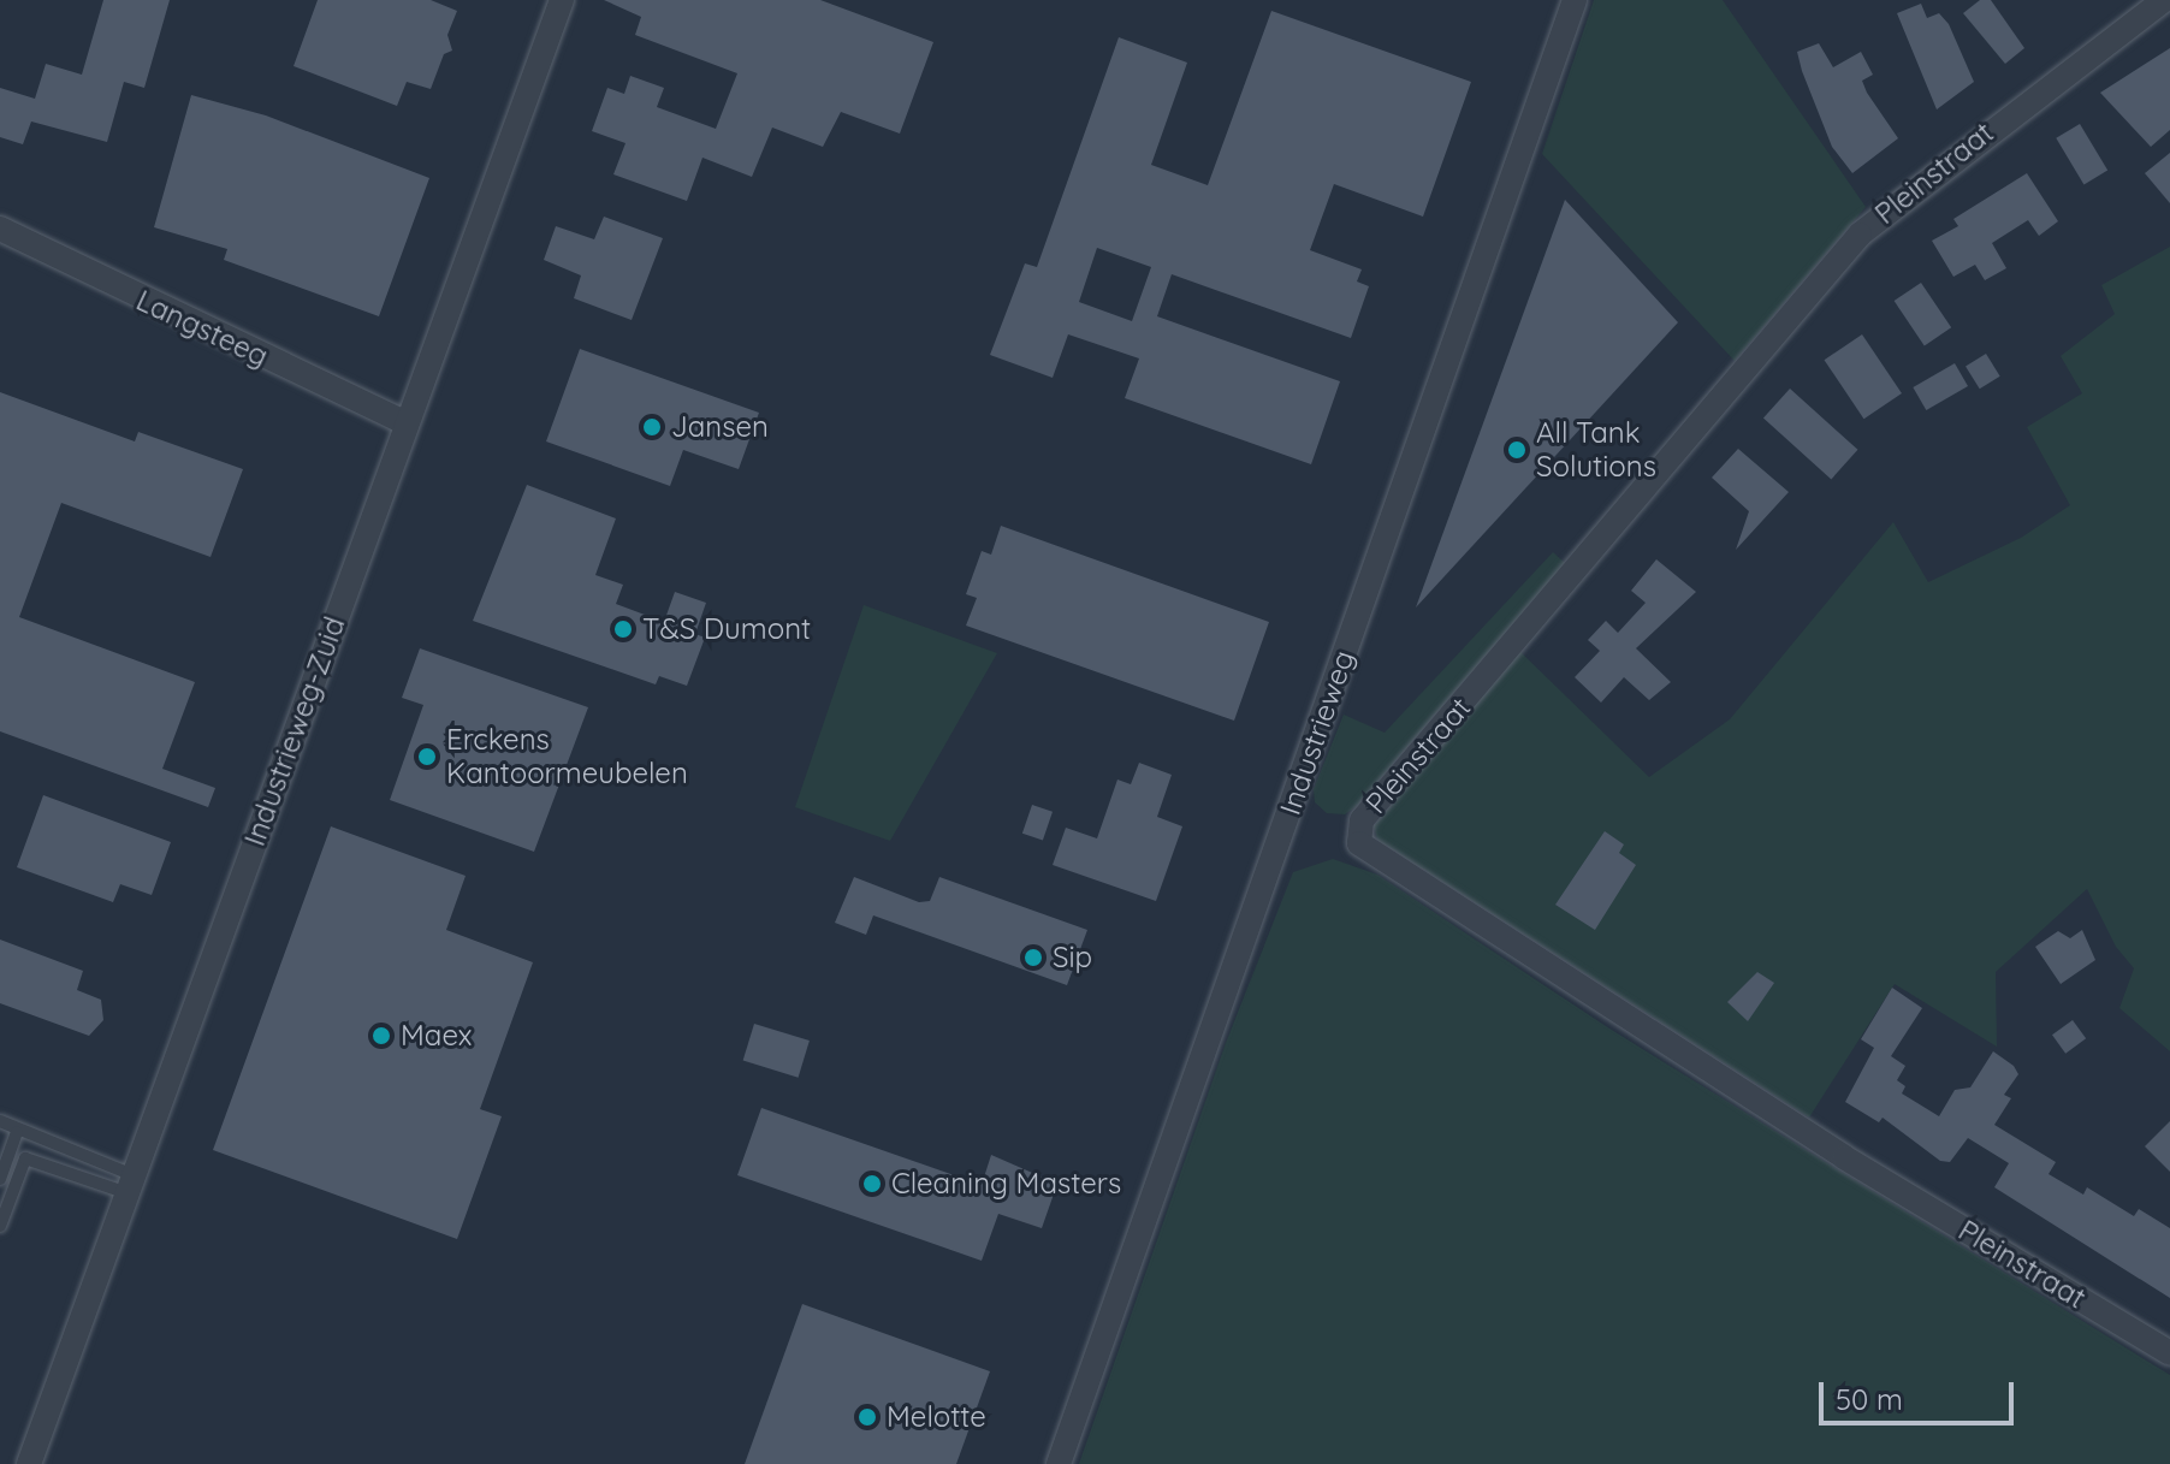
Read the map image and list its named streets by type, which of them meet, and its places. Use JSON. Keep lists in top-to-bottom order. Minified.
{"streets":{"street":["Pleinstraat","Langsteeg","Industrieweg-Zuid","Industrieweg"]},"crossings":[["Langsteeg","Industrieweg-Zuid"]],"places":["Jansen","All Tank Solutions","T&S Dumont","Erckens Kantoormeubelen","Sip","Maex","Cleaning Masters","Melotte"],"scale_bar":"50 m"}
